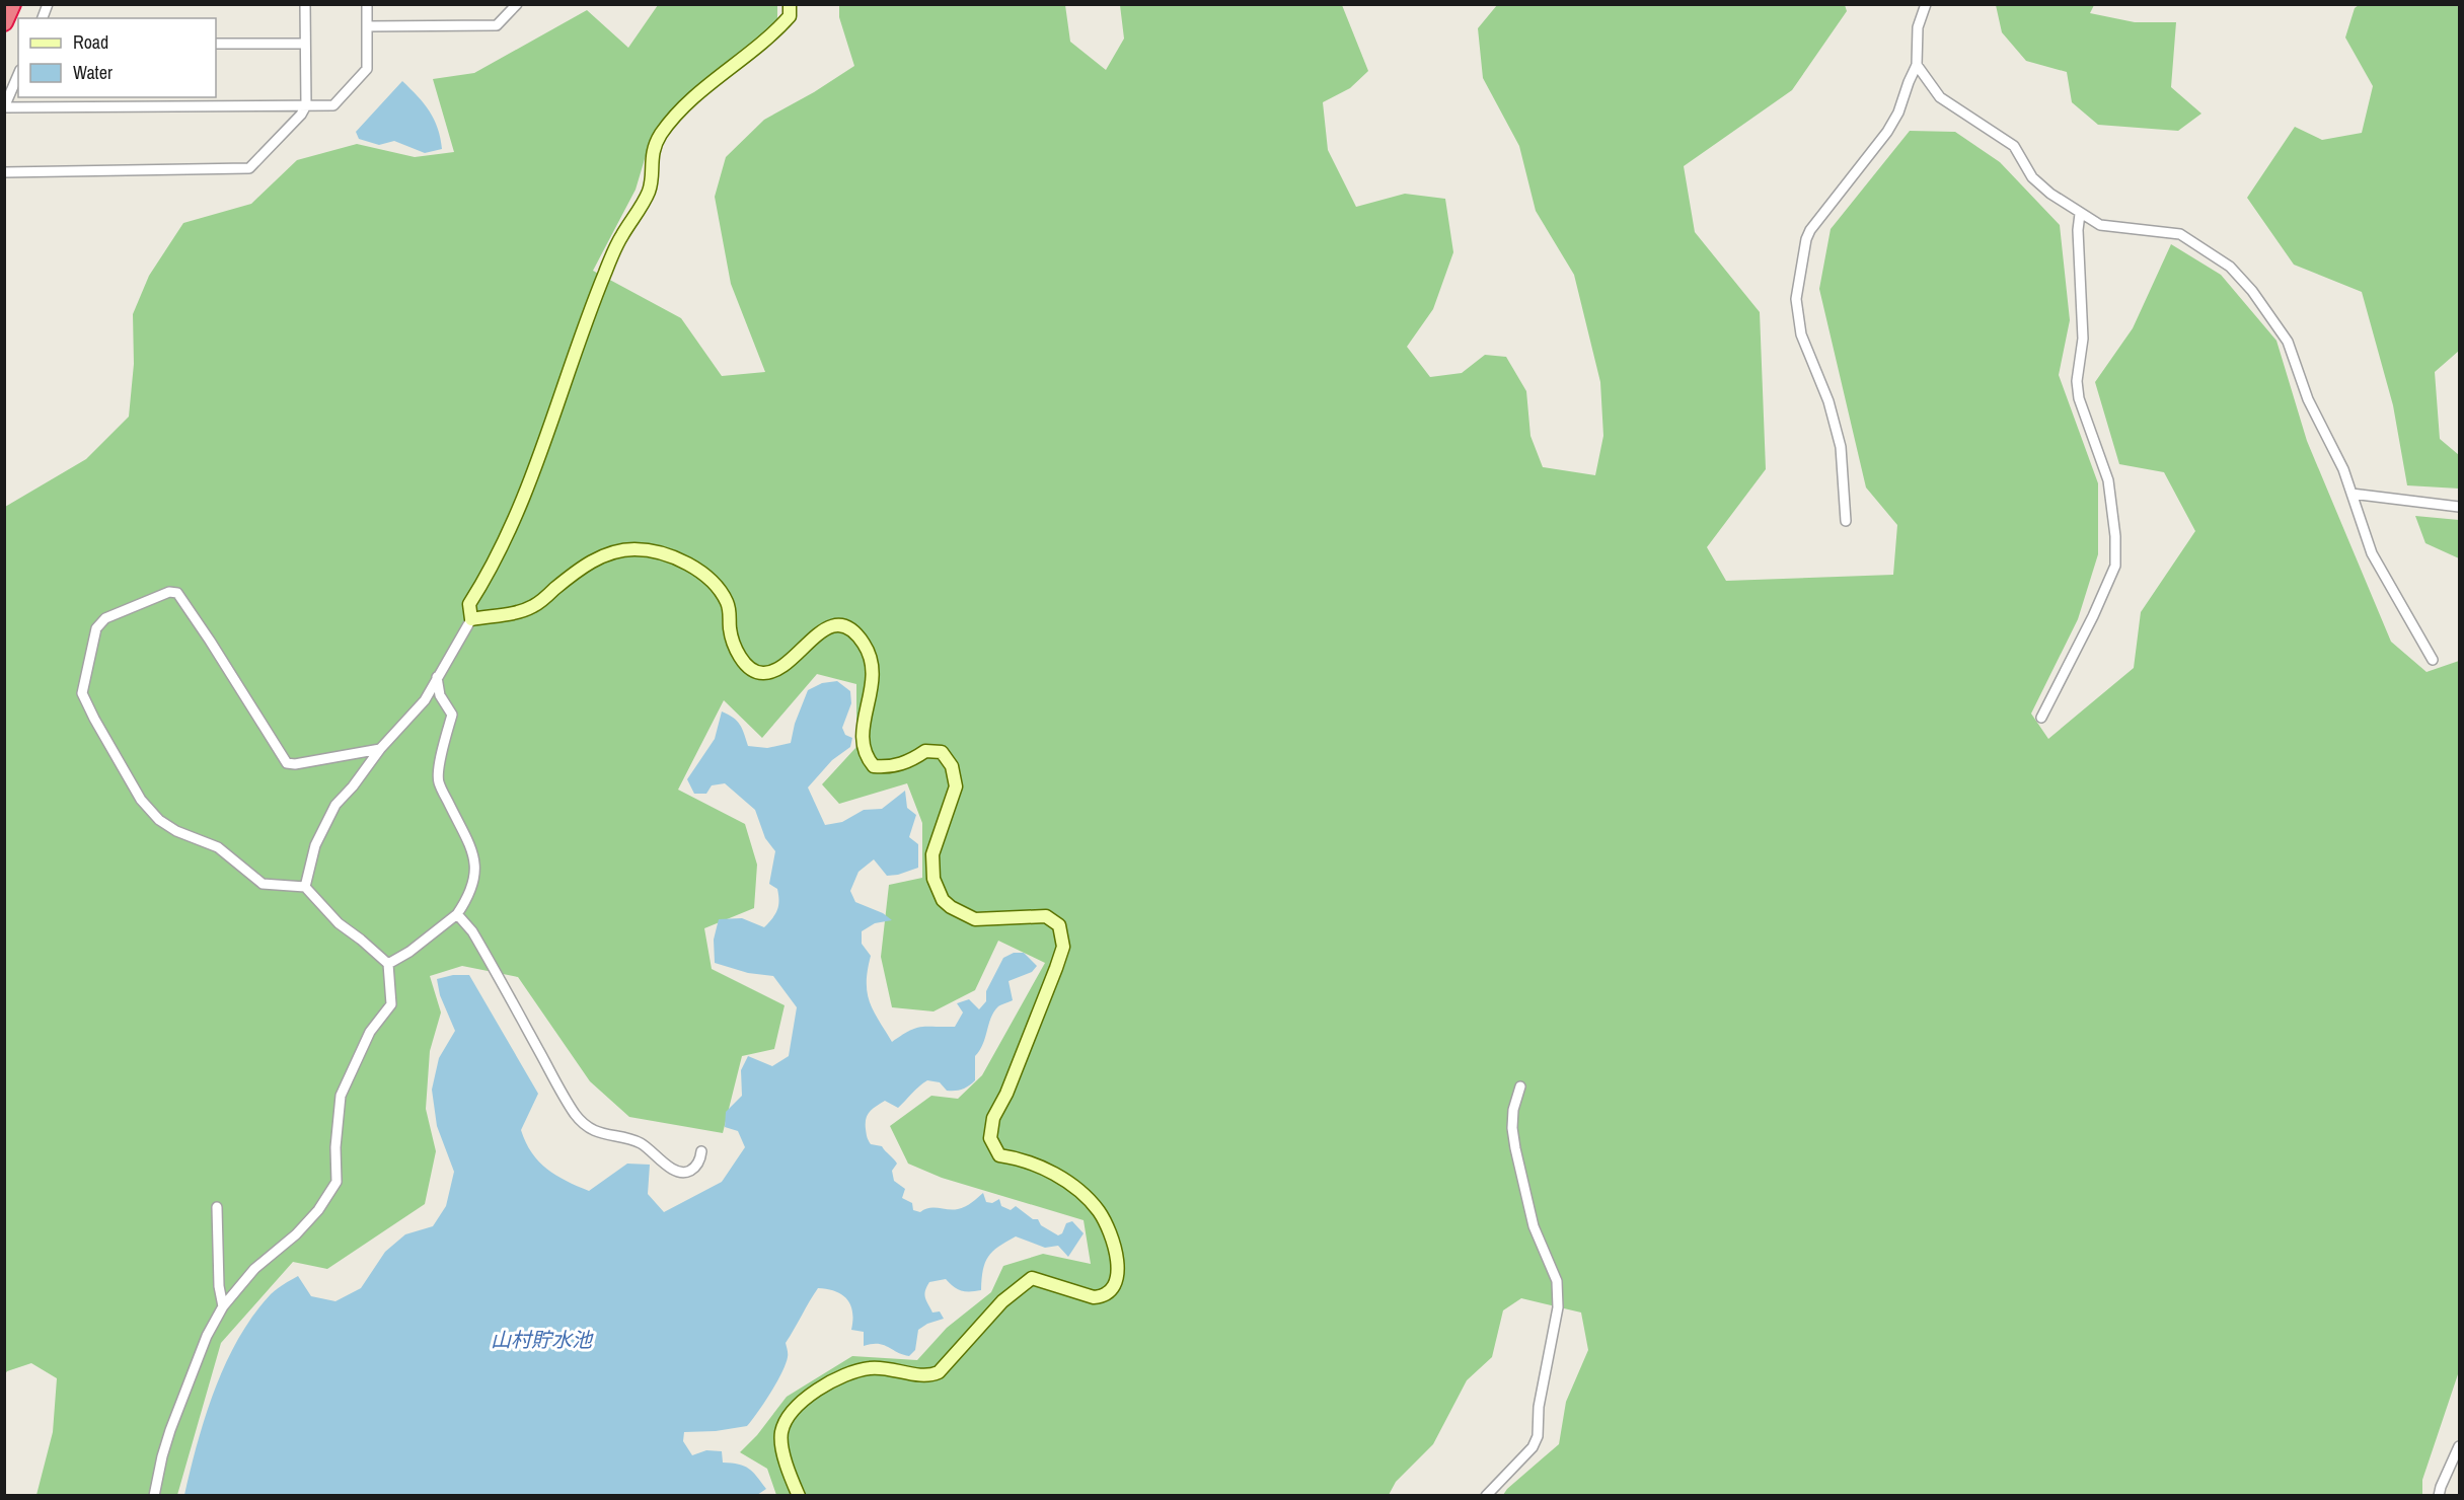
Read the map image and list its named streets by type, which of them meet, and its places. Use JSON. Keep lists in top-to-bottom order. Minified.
{"water":["山村貯水池"],"legend":["Road","Water"]}
